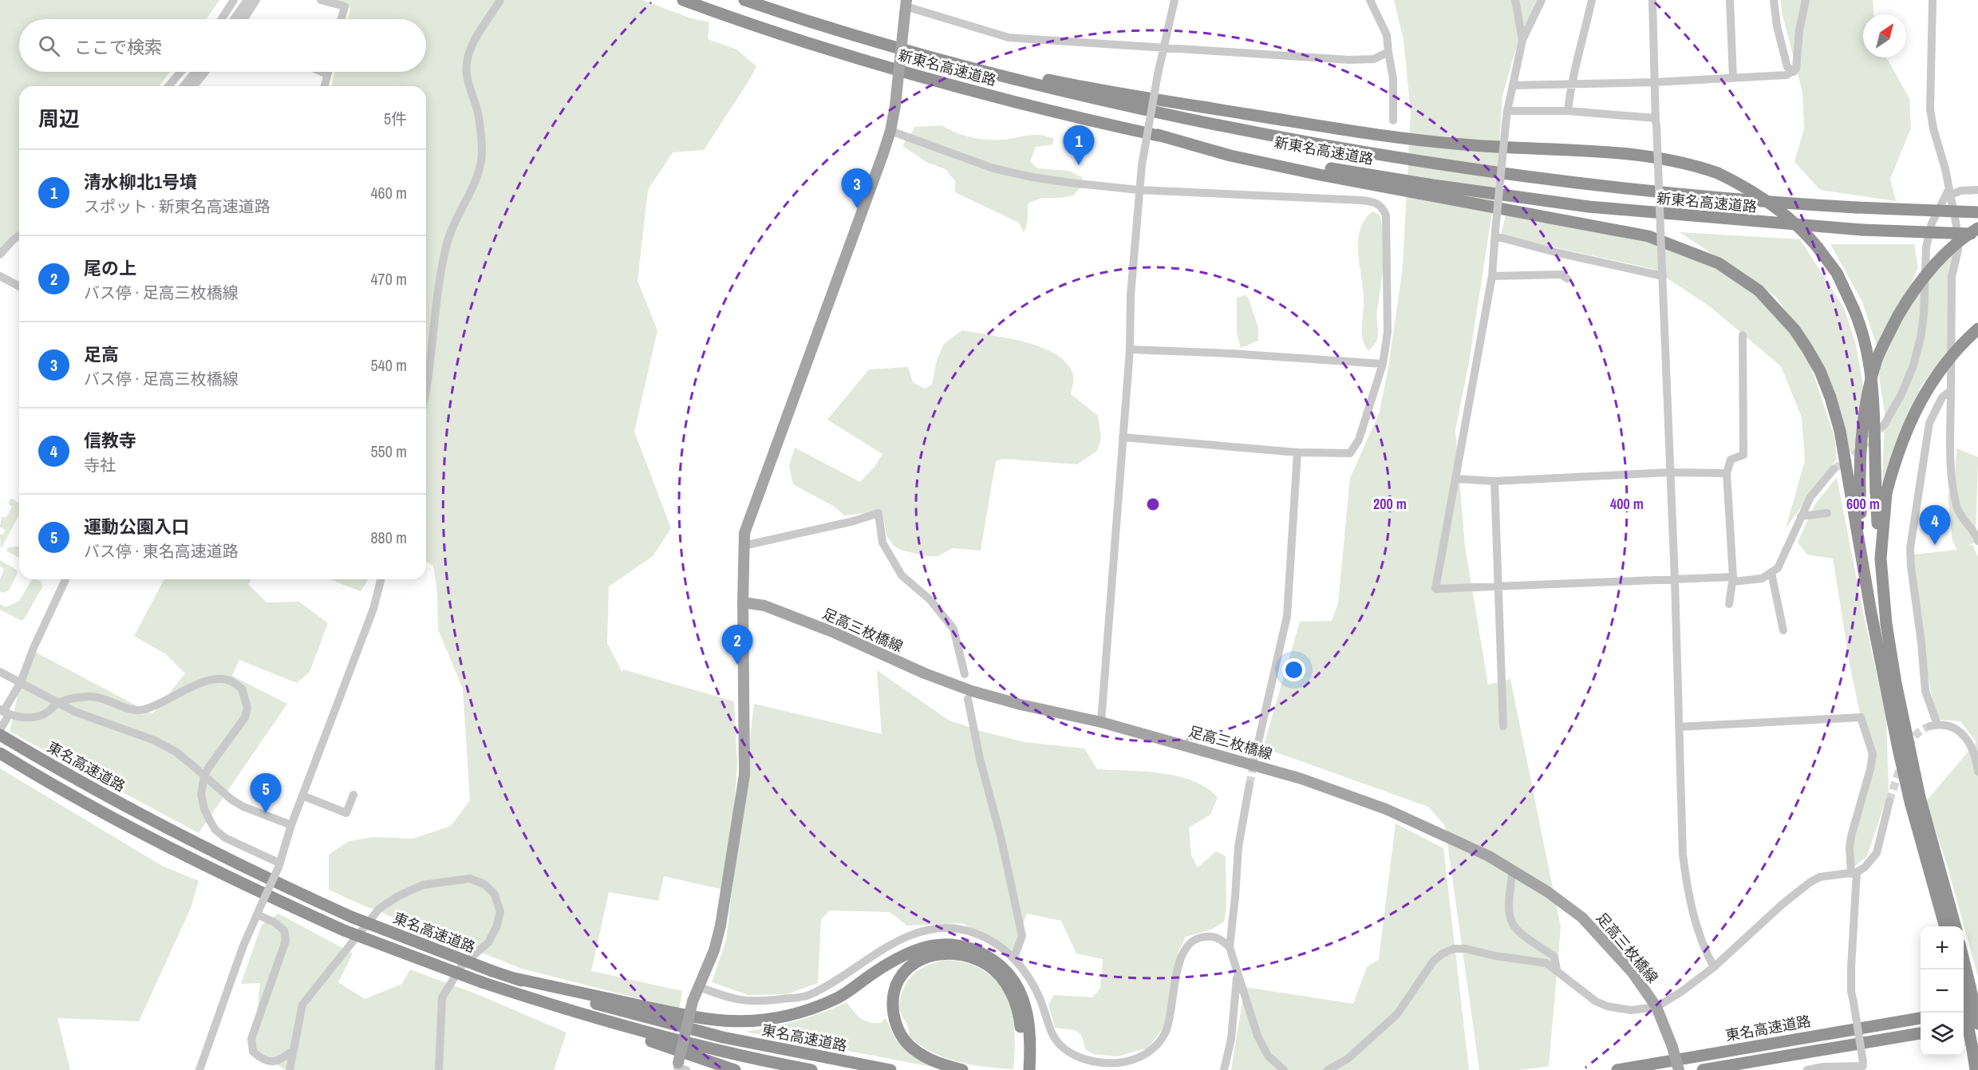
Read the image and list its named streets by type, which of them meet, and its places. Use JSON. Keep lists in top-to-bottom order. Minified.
{"streets":{"highway":["新東名高速道路","東名高速道路"],"main road":["足高三枚橋線"]},"north":"top right","page":{"search":"ここで検索","heading":["周辺","5件"],"pins":["1","3","4","2","5"],"list":[{"mark":"1","name":"清水柳北1号墳","note":"スポット · 新東名高速道路","value":"460 m"},{"mark":"2","name":"尾の上","note":"バス停 · 足高三枚橋線","value":"470 m"},{"mark":"3","name":"足高","note":"バス停 · 足高三枚橋線","value":"540 m"},{"mark":"4","name":"信教寺","note":"寺社","value":"550 m"},{"mark":"5","name":"運動公園入口","note":"バス停 · 東名高速道路","value":"880 m"}],"map_buttons":["+","−"]},"rings":["200 m","400 m","600 m"]}
